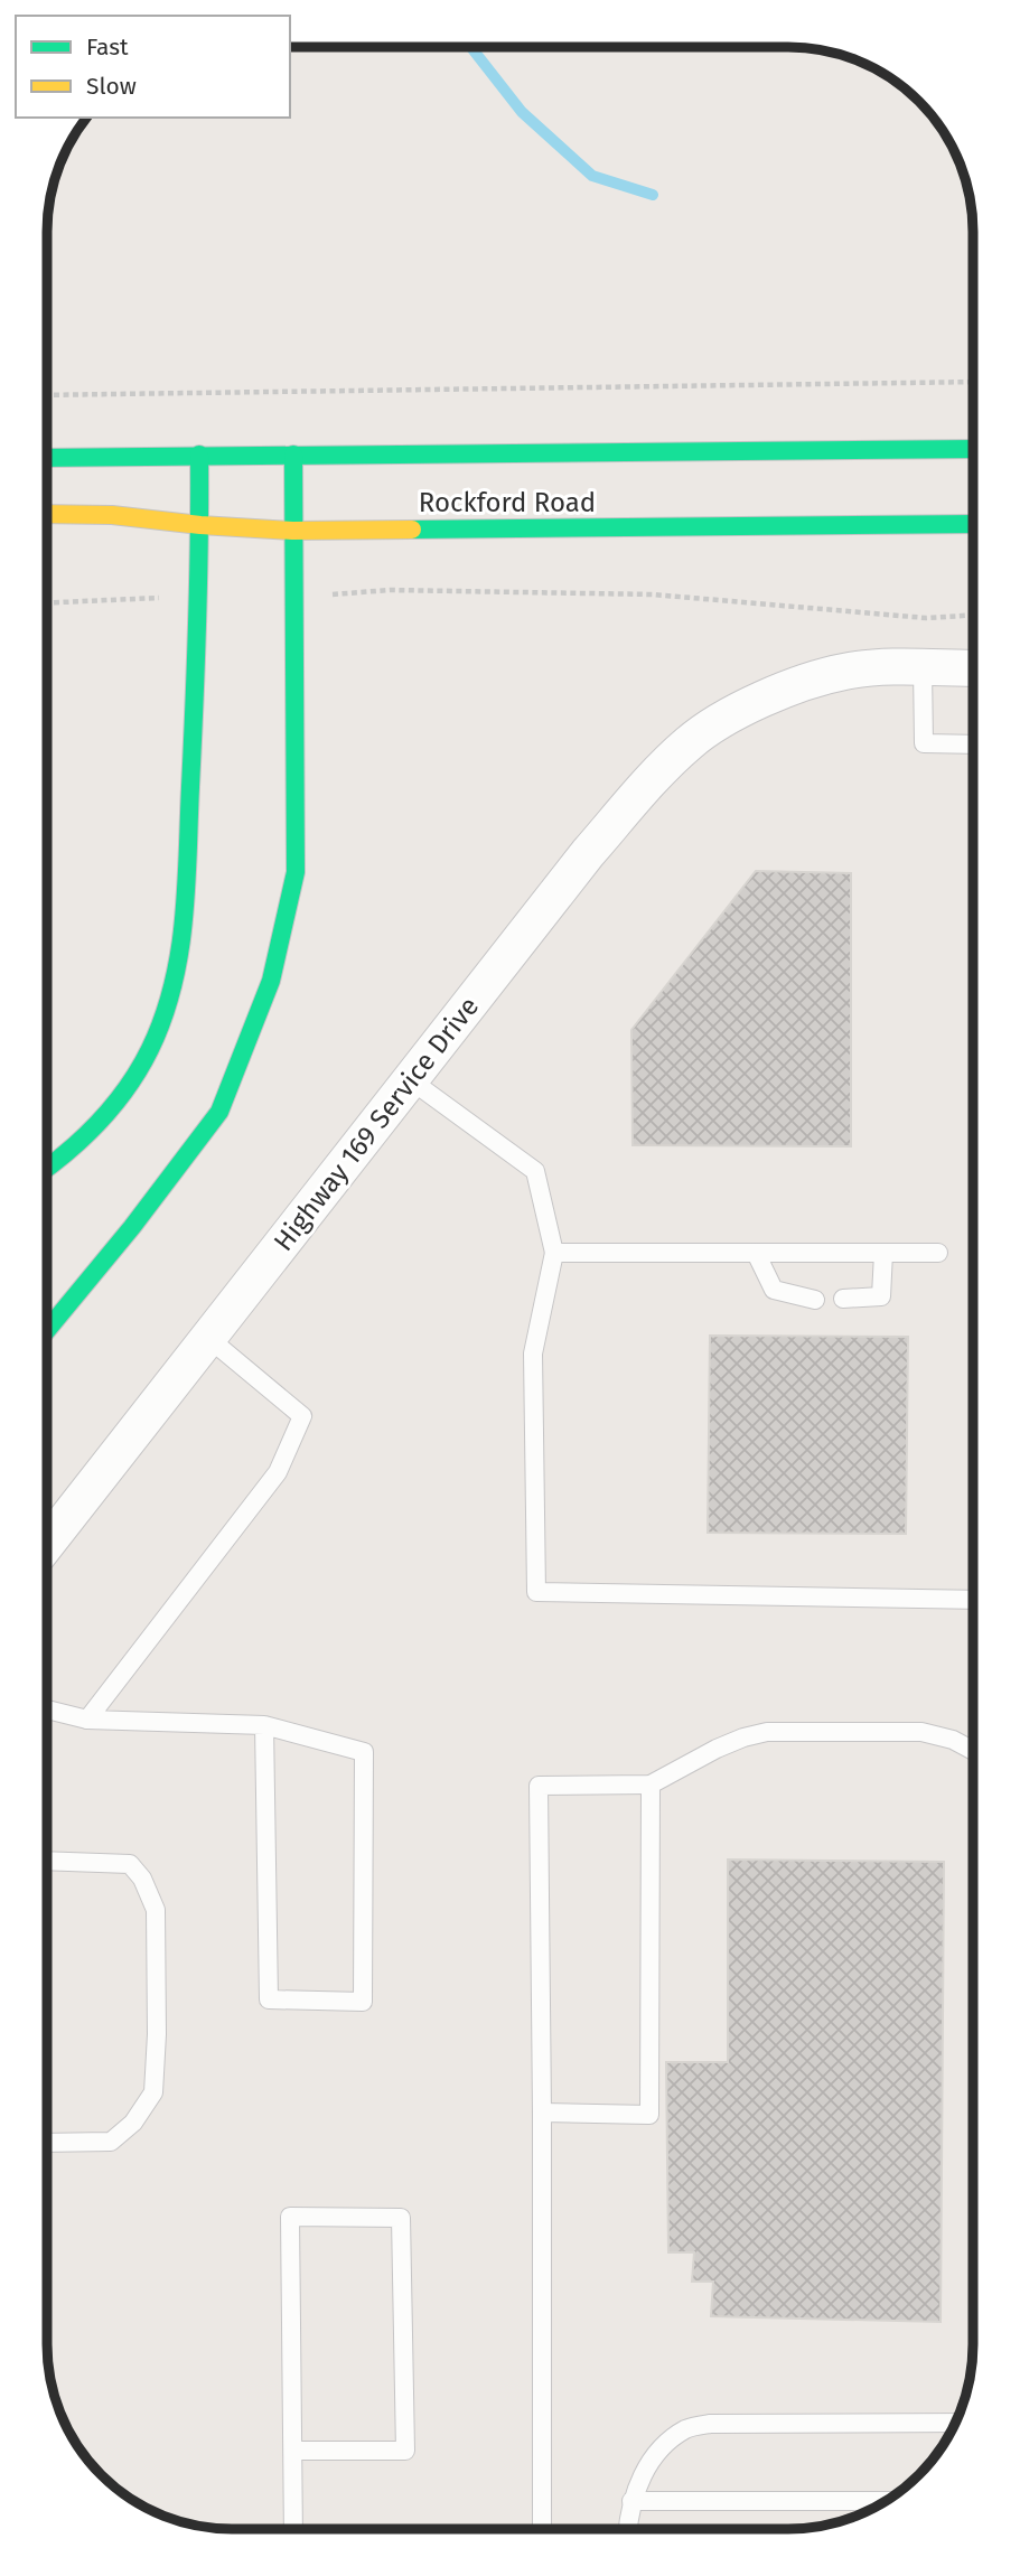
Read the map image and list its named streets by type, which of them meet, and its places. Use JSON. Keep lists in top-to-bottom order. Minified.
{"streets":{"main road":["Rockford Road"],"street":["Highway 169 Service Drive"]},"legend":["Fast","Slow"]}
